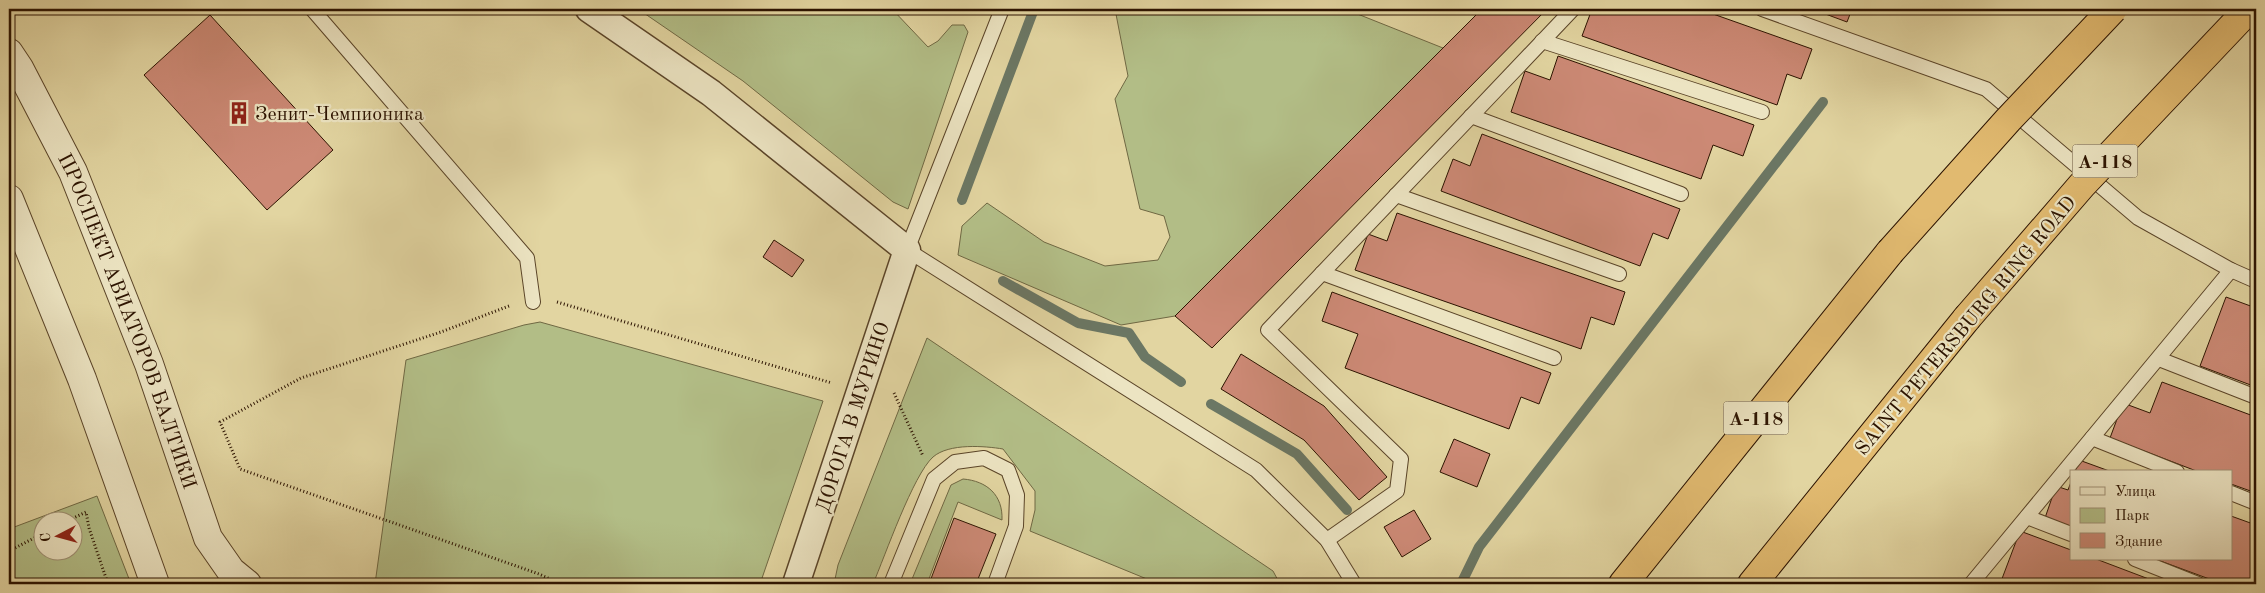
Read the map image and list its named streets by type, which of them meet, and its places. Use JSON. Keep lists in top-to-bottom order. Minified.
{"streets":{"highway":["А-118","SAINT PETERSBURG RING ROAD"],"street":["ПРОСПЕКТ АВИАТОРОВ БАЛТИКИ","ДОРОГА В МУРИНО"]},"places":{"building":["Зенит-Чемпионика"]},"legend":["Улица","Парк","Здание"],"north":"left"}
